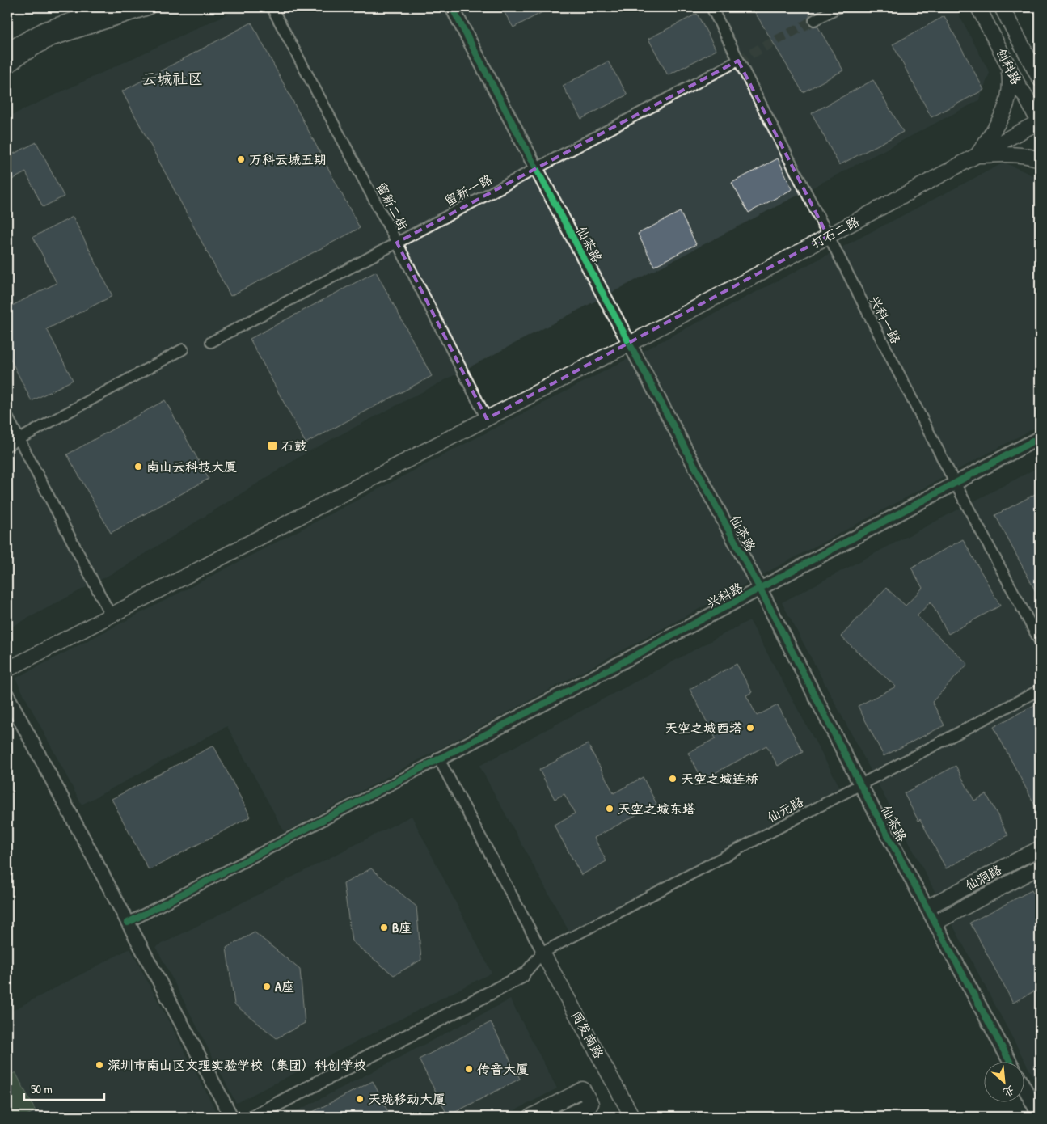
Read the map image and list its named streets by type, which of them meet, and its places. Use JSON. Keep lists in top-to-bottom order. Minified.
{"streets":{"main road":["创科路","打石二路","仙洞路","同发南路"],"street":["留新一路","留新二街","仙茶路","兴科一路","兴科路","仙元路"]},"crossings":[["创科路","打石二路"],["留新一路","留新二街"],["留新一路","仙茶路"],["留新一路","兴科一路"],["留新二街","打石二路"],["打石二路","仙茶路"],["打石二路","兴科一路"],["仙茶路","兴科路"],["仙茶路","仙元路"],["仙茶路","仙洞路"],["兴科一路","兴科路"],["仙元路","同发南路"]],"districts":["云城社区"],"places":{"other":["万科云城五期","南山云科技大厦","天空之城西塔","天空之城连桥","天空之城东塔","B座","A座","深圳市南山区文理实验学校（集团）科创学校","传音大厦","天珑移动大厦"],"transit":["石鼓"]},"scale_bar":"50 m","north":"bottom right"}
